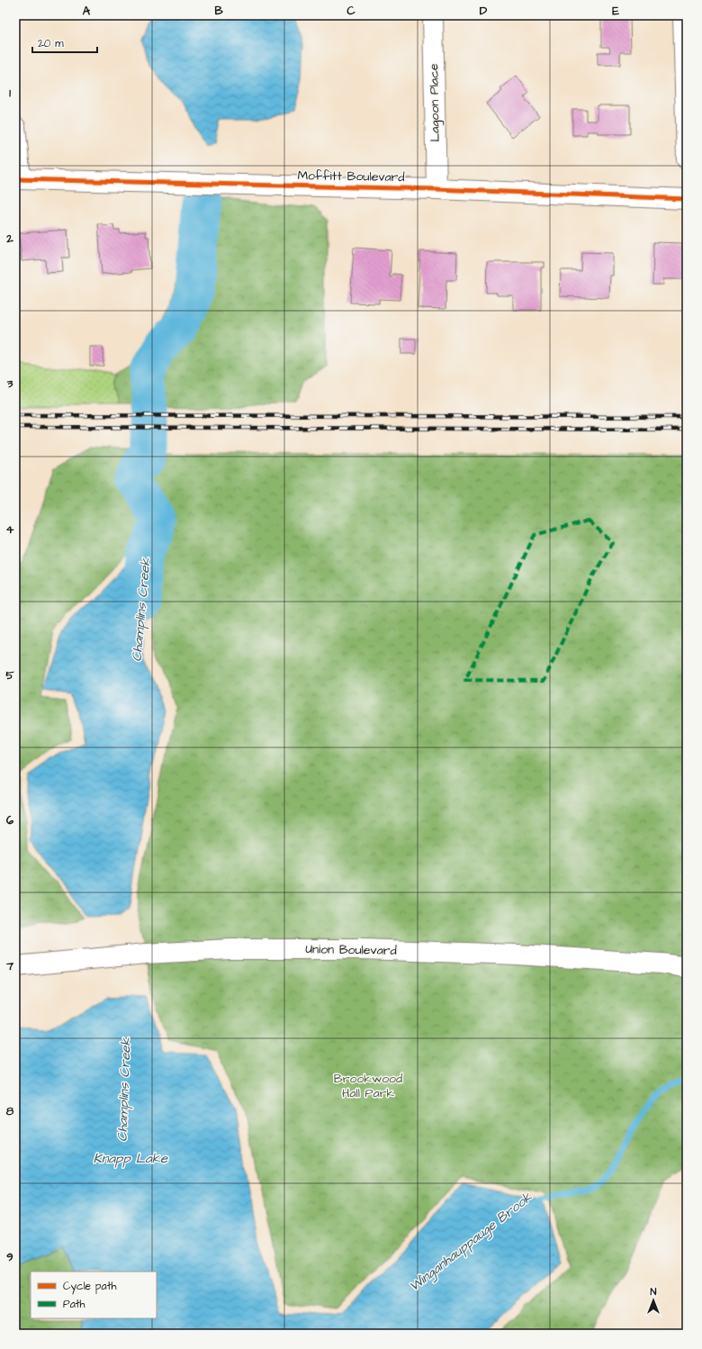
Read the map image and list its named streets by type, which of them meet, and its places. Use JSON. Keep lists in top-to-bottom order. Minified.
{"streets":{"street":["Lagoon Place","Moffitt Boulevard","Union Boulevard"]},"crossings":[["Lagoon Place","Moffitt Boulevard"]],"water":["Champlins Creek","Knapp Lake","Winganhauppauge Brook"],"parks":["Brookwood Hall Park"],"legend":["Cycle path","Path"],"scale_bar":"20 m","north":"top","grid":{"columns":["A","B","C","D","E"],"rows":["1","2","3","4","5","6","7","8","9"]}}
